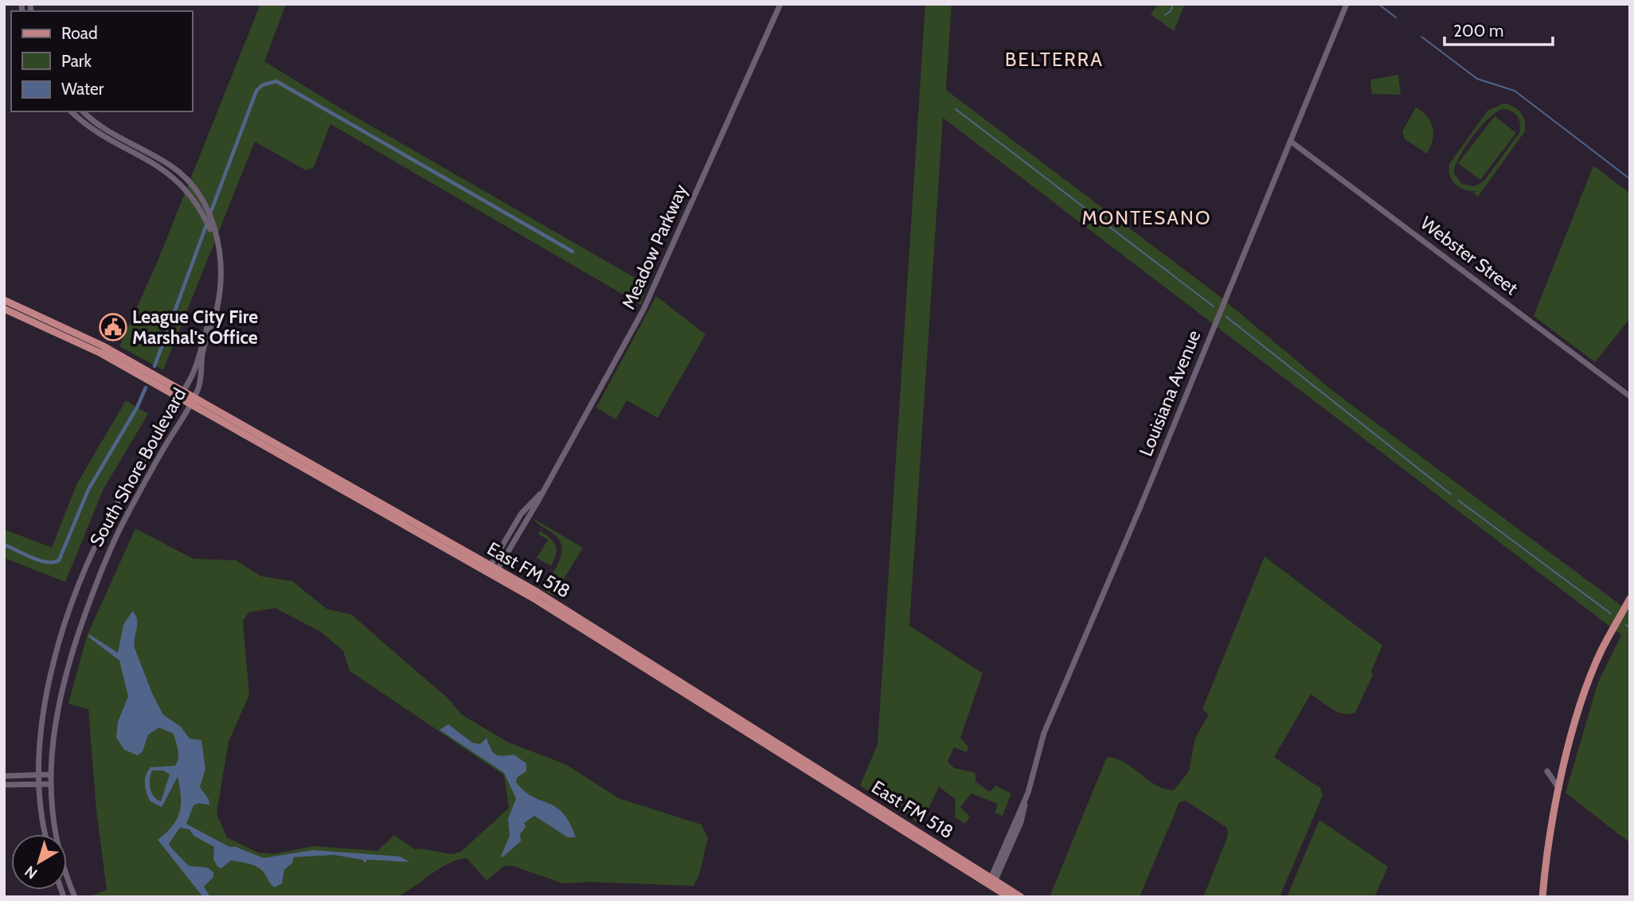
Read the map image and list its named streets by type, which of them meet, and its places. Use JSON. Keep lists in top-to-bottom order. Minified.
{"streets":{"main road":["East FM 518"],"street":["Meadow Parkway","Webster Street","Louisiana Avenue","South Shore Boulevard"]},"crossings":[["Meadow Parkway","East FM 518"],["Webster Street","Louisiana Avenue"],["Louisiana Avenue","East FM 518"],["South Shore Boulevard","East FM 518"]],"districts":["BELTERRA","MONTESANO"],"places":{"public building":["League City Fire Marshal's Office"]},"legend":["Road","Park","Water"],"scale_bar":"200 m","north":"bottom left"}
